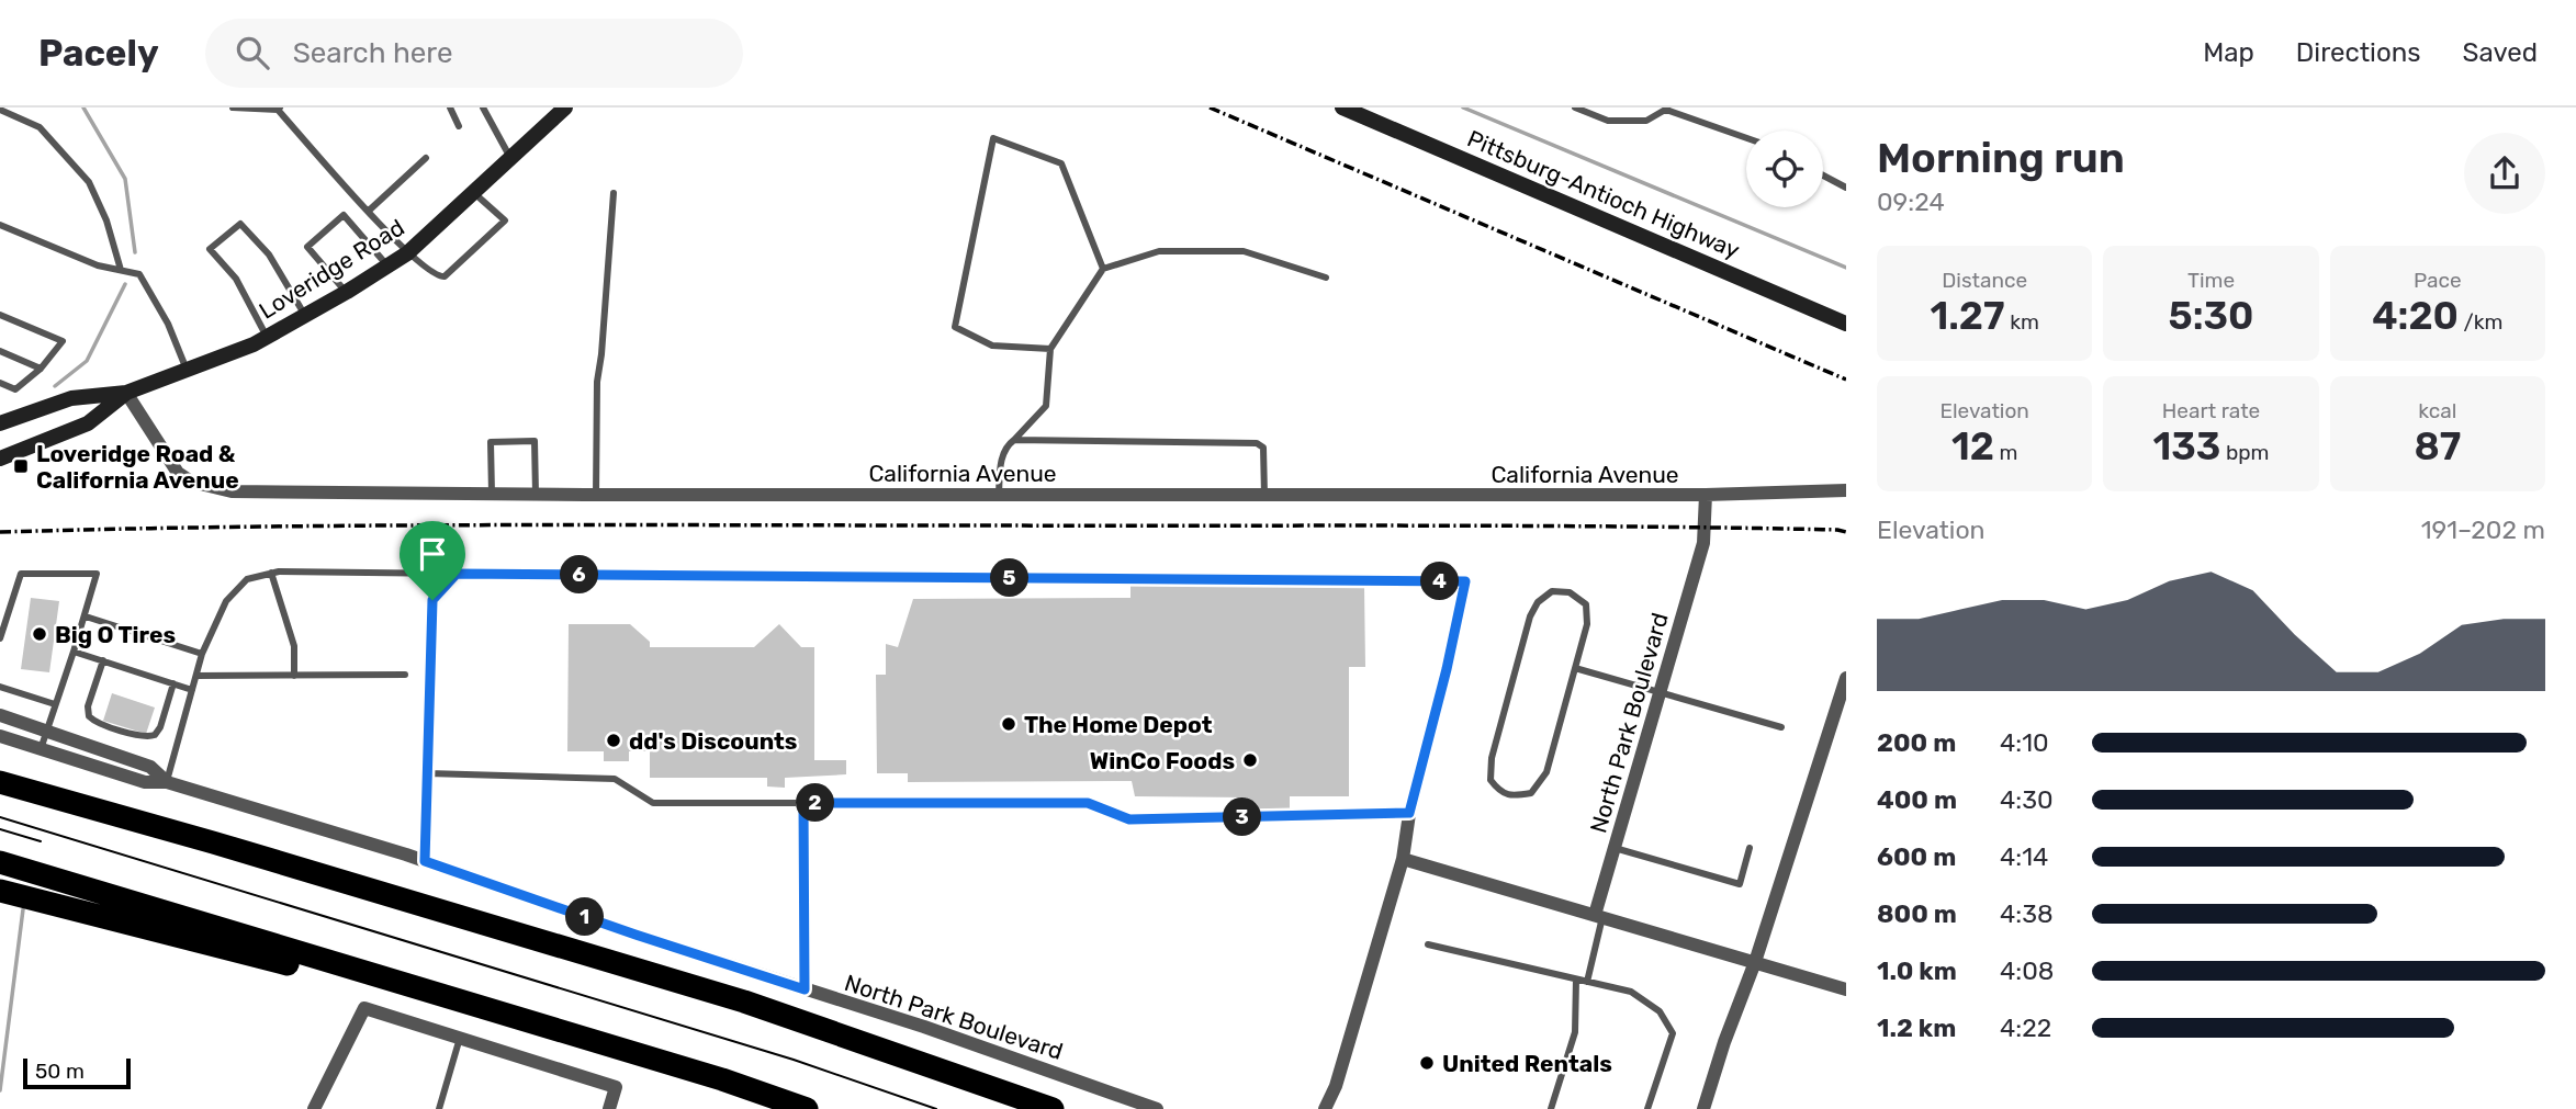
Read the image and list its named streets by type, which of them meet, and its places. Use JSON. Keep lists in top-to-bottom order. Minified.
{"streets":{"main road":["Pittsburg-Antioch Highway","Loveridge Road"],"street":["California Avenue","North Park Boulevard"]},"crossings":[["Loveridge Road","California Avenue"],["California Avenue","North Park Boulevard"]],"places":{"transit":["Loveridge Road & California Avenue"],"other":["Big O Tires","The Home Depot","dd's Discounts","WinCo Foods","United Rentals"]},"scale_bar":"50 m","page":{"header":"Pacely","search":"Search here","nav":["Map","Directions","Saved"],"heading":["Morning run","09:24"],"stats":[["Distance","1.27 km"],["Time","5:30"],["Pace","4:20 /km"],["Elevation","12 m"],["Heart rate","133 bpm"],["kcal","87"]],"chart":["Elevation","191–202 m"],"pins":["6","5","4","2","3","1"],"list":[{"name":"200 m","note":"4:10"},{"name":"400 m","note":"4:30"},{"name":"600 m","note":"4:14"},{"name":"800 m","note":"4:38"},{"name":"1.0 km","note":"4:08"},{"name":"1.2 km","note":"4:22"}],"scale":"50 m"}}
